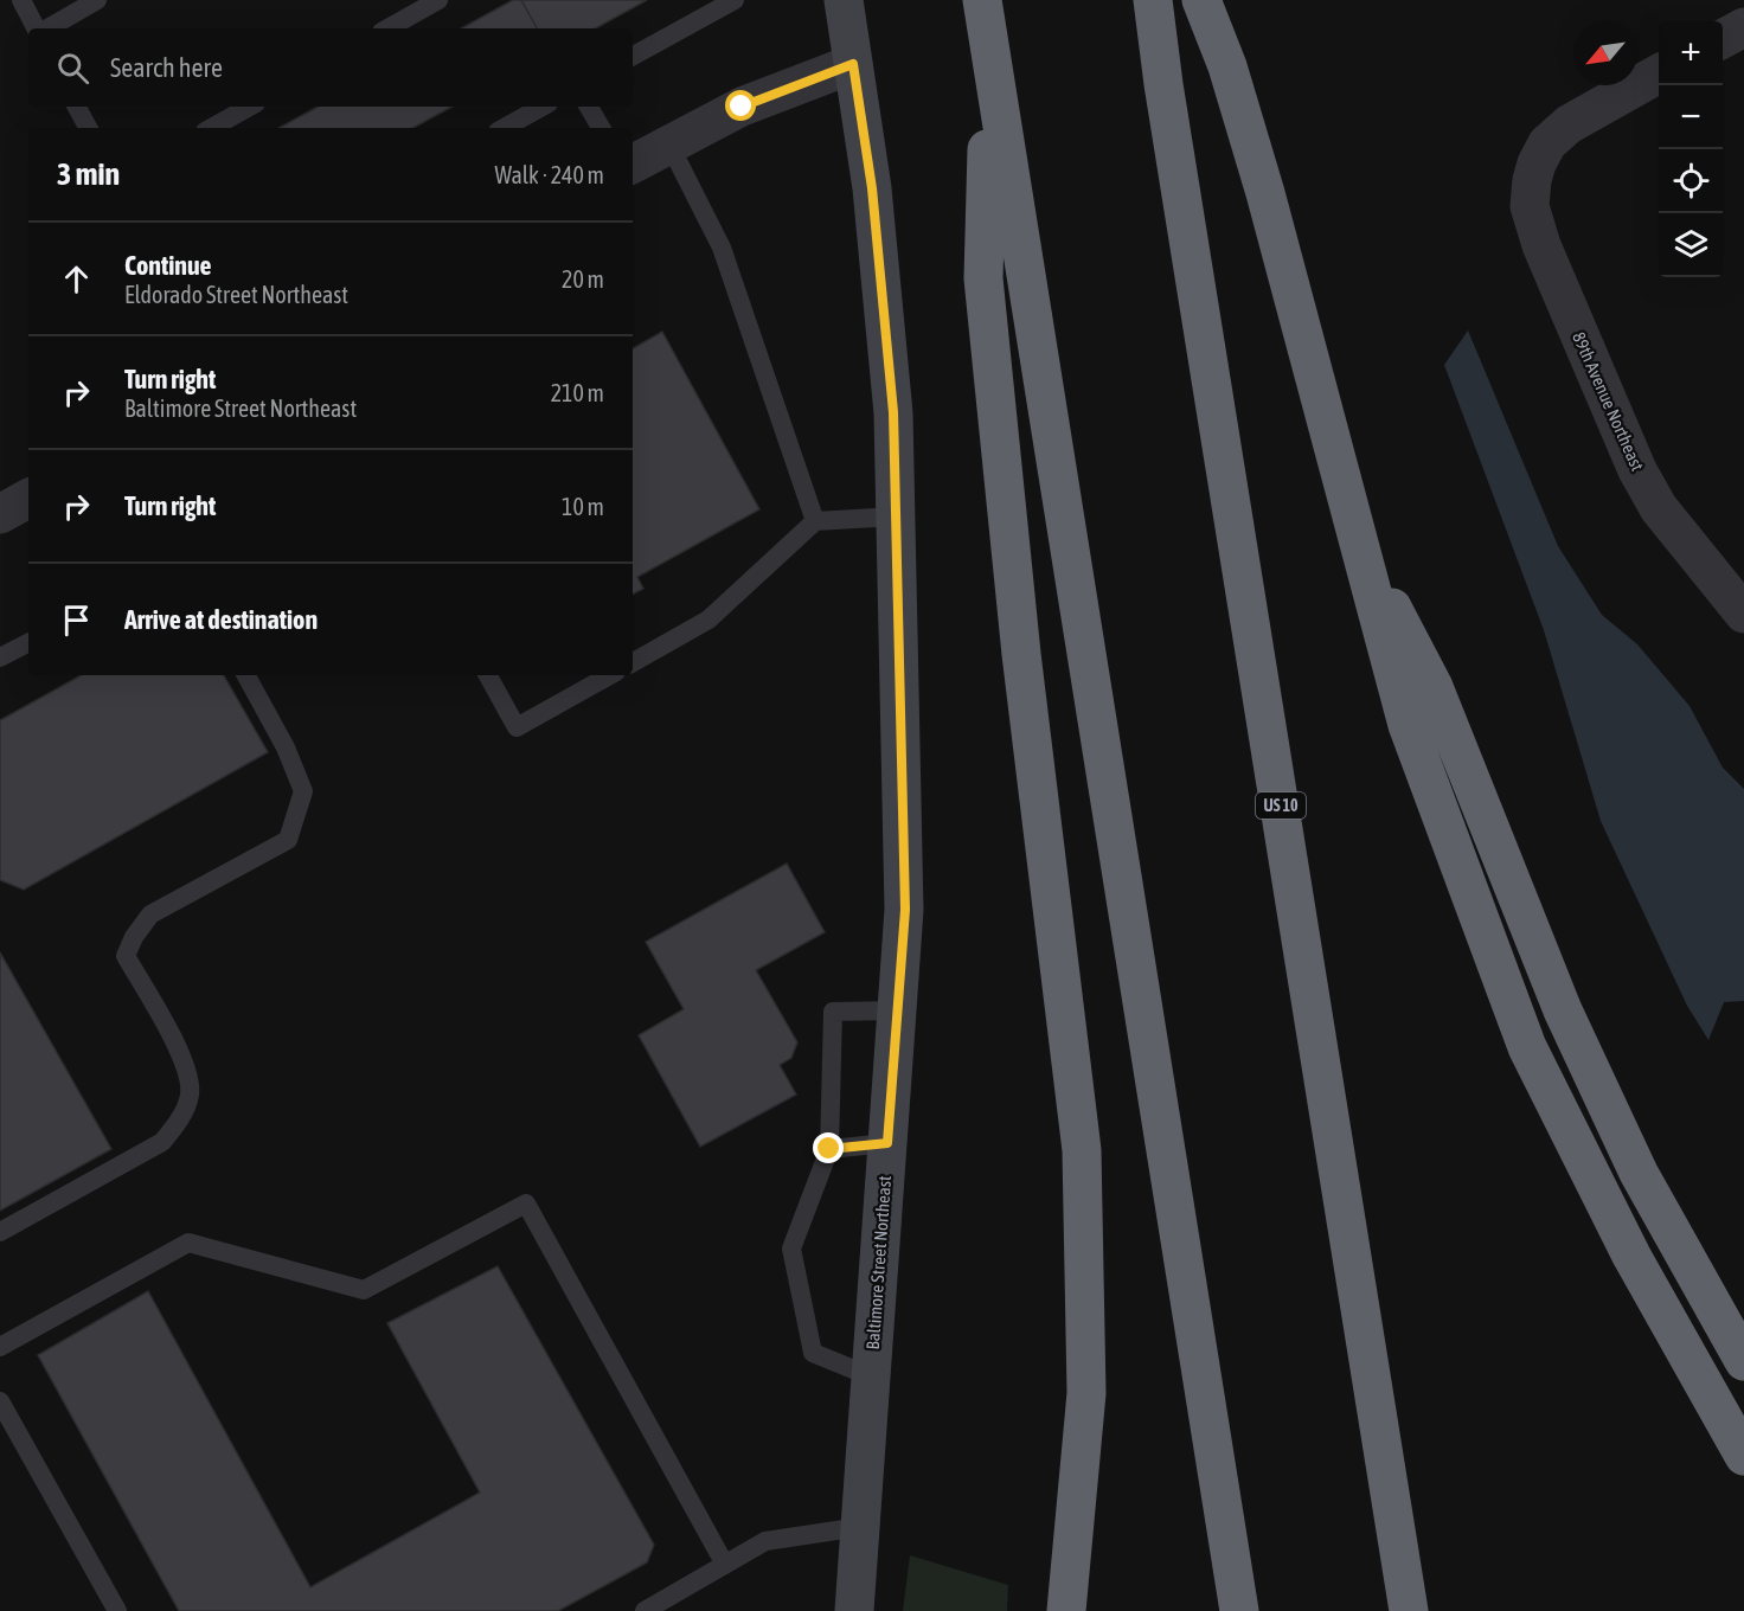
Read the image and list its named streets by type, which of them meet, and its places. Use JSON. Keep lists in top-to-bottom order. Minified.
{"streets":{"highway":["US 10"],"street":["89th Avenue Northeast","Baltimore Street Northeast"]},"north":"bottom left","page":{"map_buttons":["+","−"],"search":"Search here","heading":["3 min","Walk · 240 m"],"list":[["Continue","Eldorado Street Northeast","20 m"],["Turn right","Baltimore Street Northeast","210 m"],["Turn right","10 m"],"Arrive at destination"]}}
